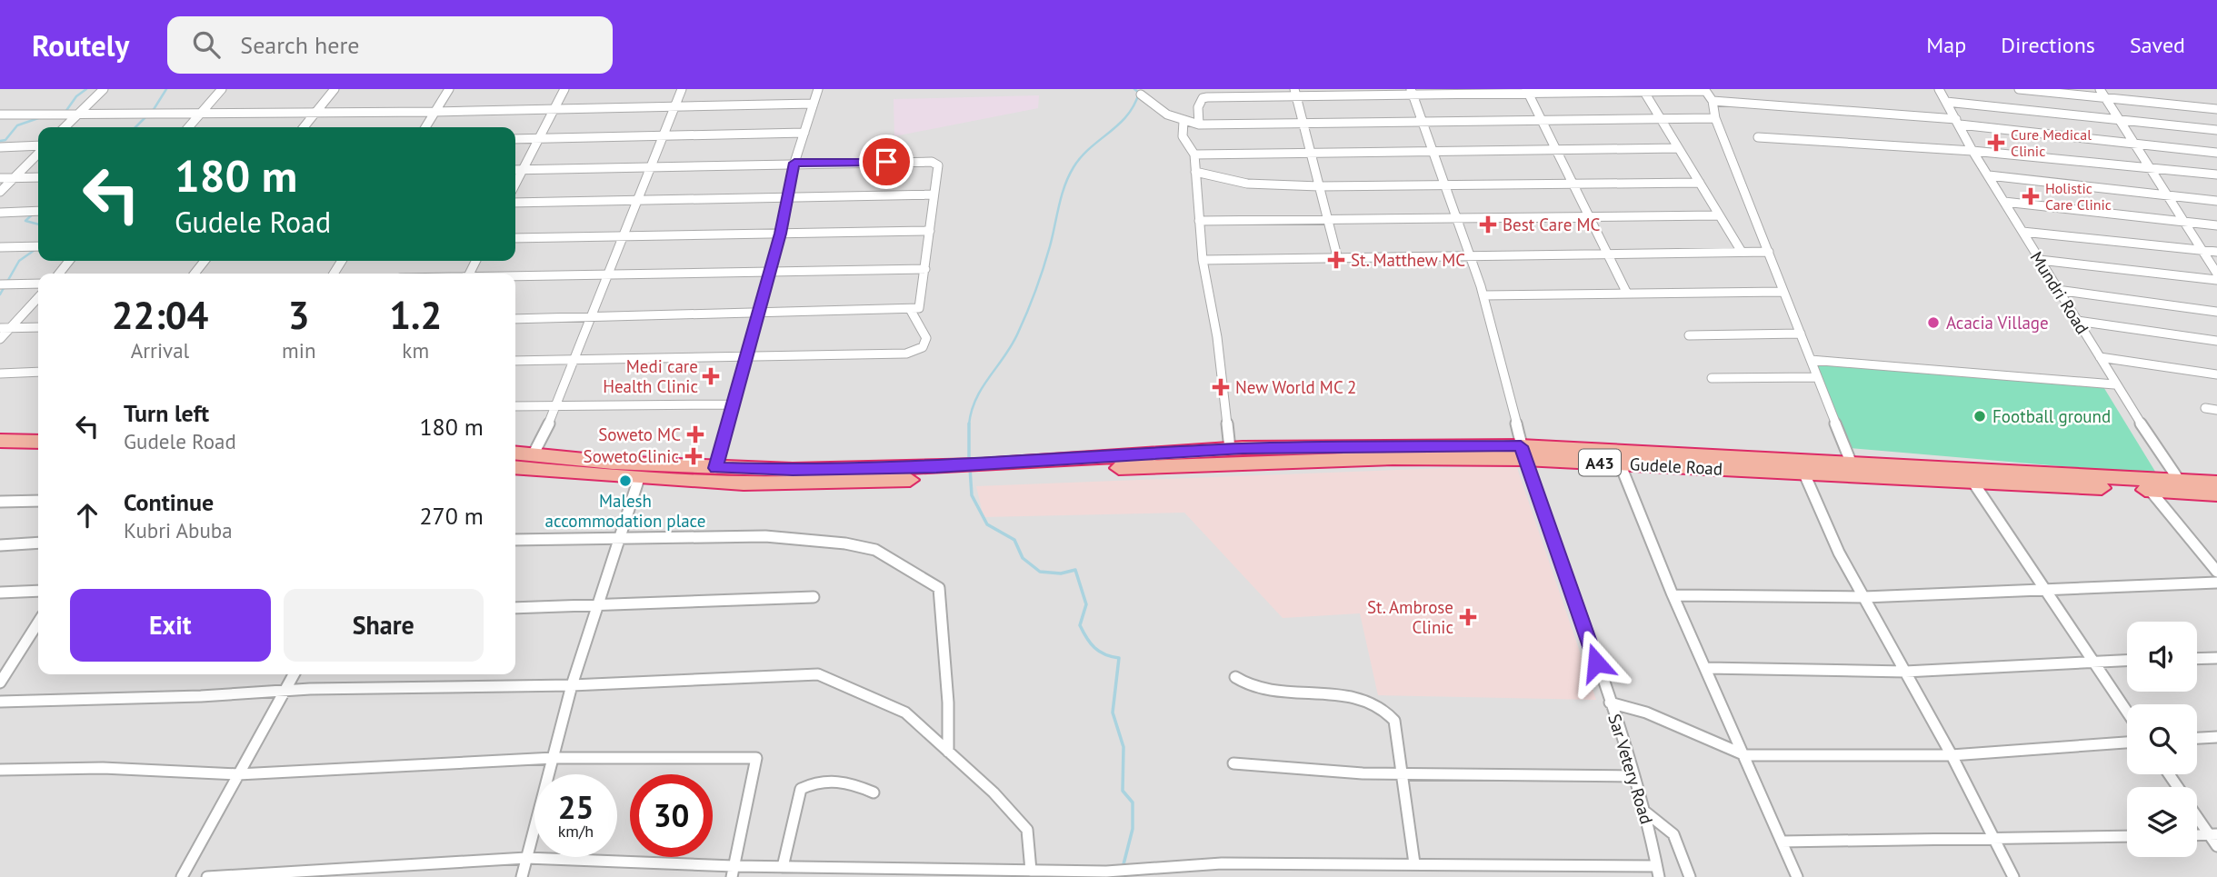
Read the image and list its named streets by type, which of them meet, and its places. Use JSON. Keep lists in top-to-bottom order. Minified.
{"streets":{"highway":["A43","Gudele Road"],"street":["Mundri Road","Sar Vetery Road"]},"crossings":[["Mundri Road","Gudele Road"],["A43","Gudele Road"],["Gudele Road","Sar Vetery Road"]],"places":{"health":["Cure Medical Clinic","Holistic Care Clinic","Best Care MC","St. Matthew MC","Medi care Health Clinic","New World MC 2","Soweto MC","SowetoClinic","St. Ambrose Clinic"],"other":["Acacia Village","Football ground","Malesh accommodation place"]},"page":{"header":"Routely","search":"Search here","nav":["Map","Directions","Saved"],"turn":["180 m","Gudele Road"],"eta":["22:04","Arrival","3","min","1.2","km"],"list":[{"name":"Turn left","note":"Gudele Road","value":"180 m"},{"name":"Continue","note":"Kubri Abuba","value":"270 m"}],"buttons":["Exit","Share"],"speed":"25 km/h","limit":"30"}}
